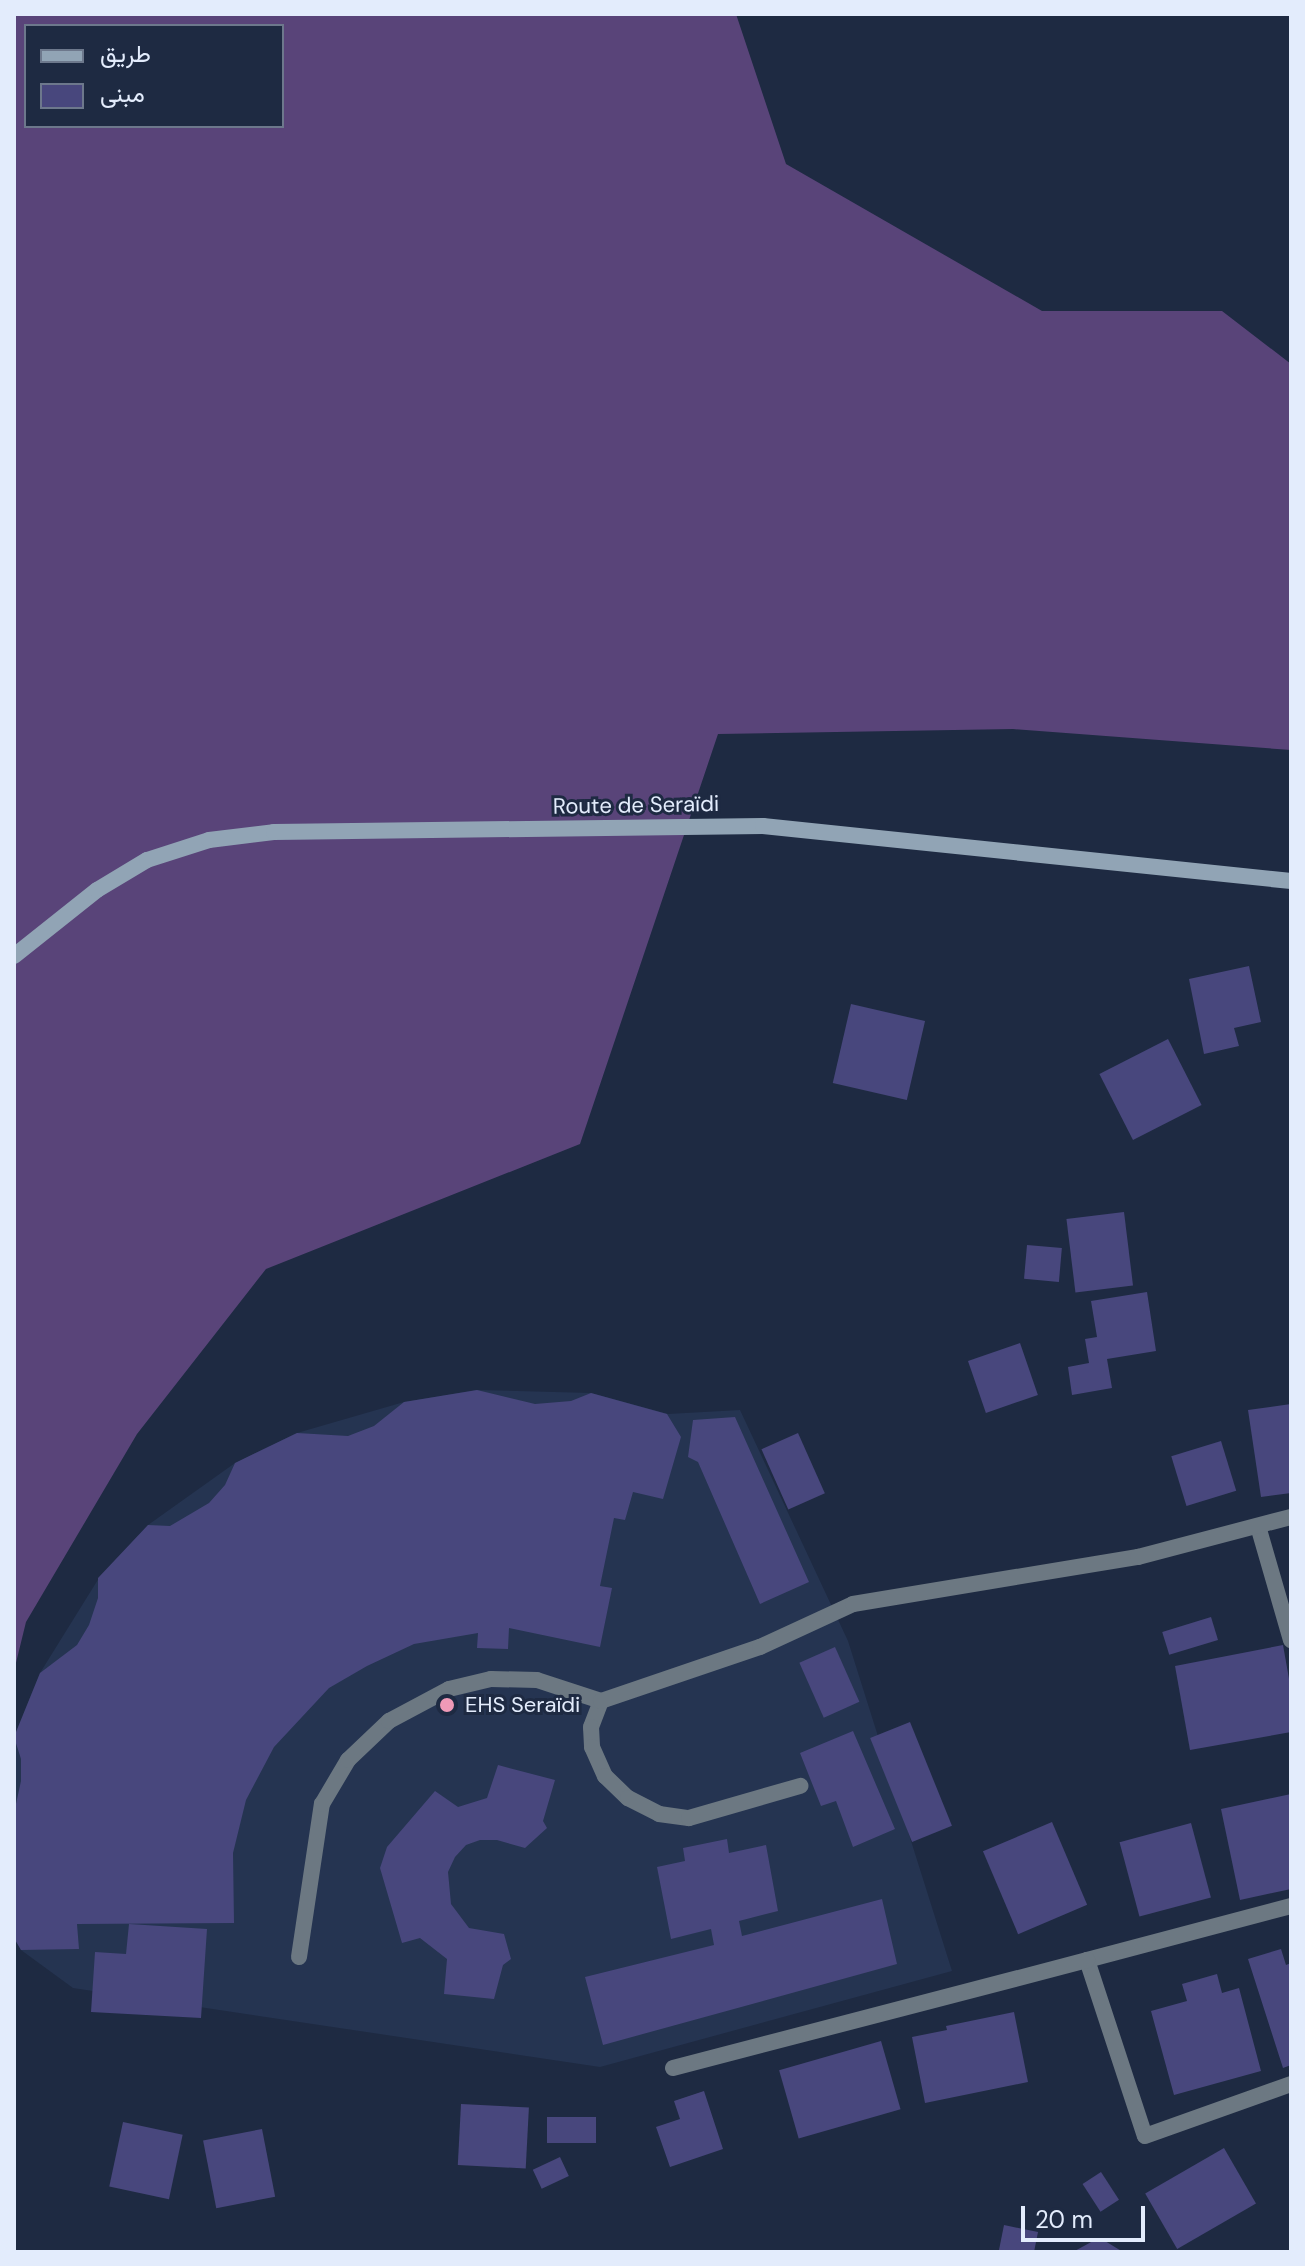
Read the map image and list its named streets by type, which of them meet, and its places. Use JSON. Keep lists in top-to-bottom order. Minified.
{"streets":{"main road":["Route de Seraïdi"]},"places":["EHS Seraïdi"],"legend":["طريق","مبنى"],"scale_bar":"20 m"}
